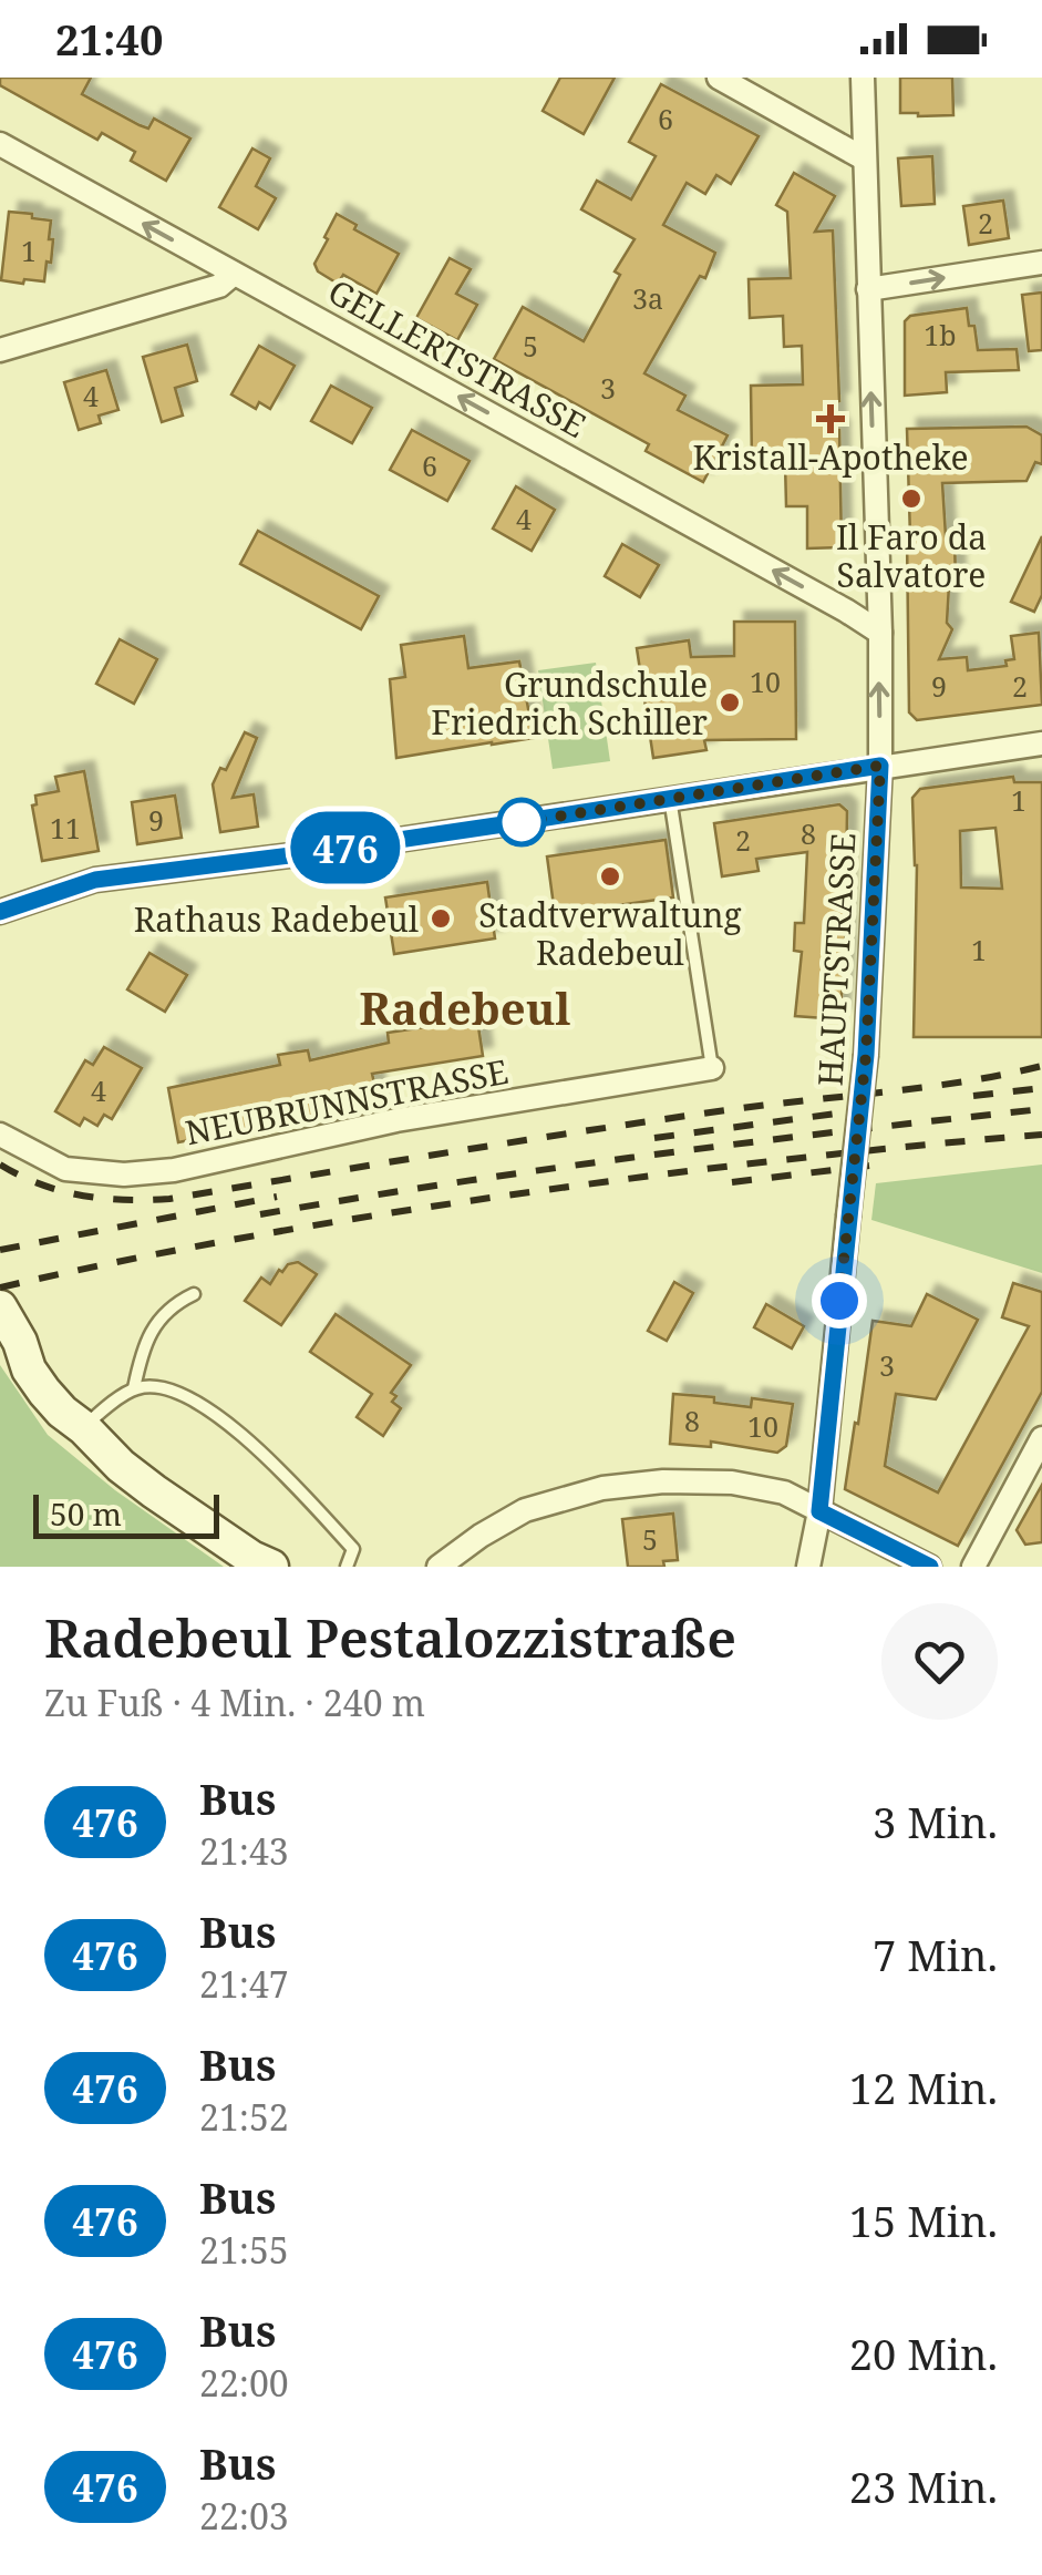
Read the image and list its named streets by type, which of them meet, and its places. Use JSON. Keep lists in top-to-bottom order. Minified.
{"streets":{"street":["GELLERTSTRASSE","HAUPTSTRASSE","NEUBRUNNSTRASSE"]},"crossings":[["GELLERTSTRASSE","HAUPTSTRASSE"]],"one_way":["GELLERTSTRASSE"],"districts":["Radebeul"],"places":{"health":["Kristall-Apotheke"],"other":["Il Faro da Salvatore","Grundschule Friedrich Schiller","Stadtverwaltung Radebeul","Rathaus Radebeul"]},"lines":["bus line 476"],"house_numbers":["6","2","1","3a","1b","5","3","4","6","4","10","9","2","1","9","11","8","2","1","4","3","8","10","5"],"scale_bar":"50 m","page":{"status":"21:40","on_map":"476","scale":"50 m","heading":["Radebeul Pestalozzistraße","Zu Fuß · 4 Min. · 240 m"],"list":[{"mark":"476","name":"Bus","note":"21:43","value":"3 Min."},{"mark":"476","name":"Bus","note":"21:47","value":"7 Min."},{"mark":"476","name":"Bus","note":"21:52","value":"12 Min."},{"mark":"476","name":"Bus","note":"21:55","value":"15 Min."},{"mark":"476","name":"Bus","note":"22:00","value":"20 Min."},{"mark":"476","name":"Bus","note":"22:03","value":"23 Min."}]}}
